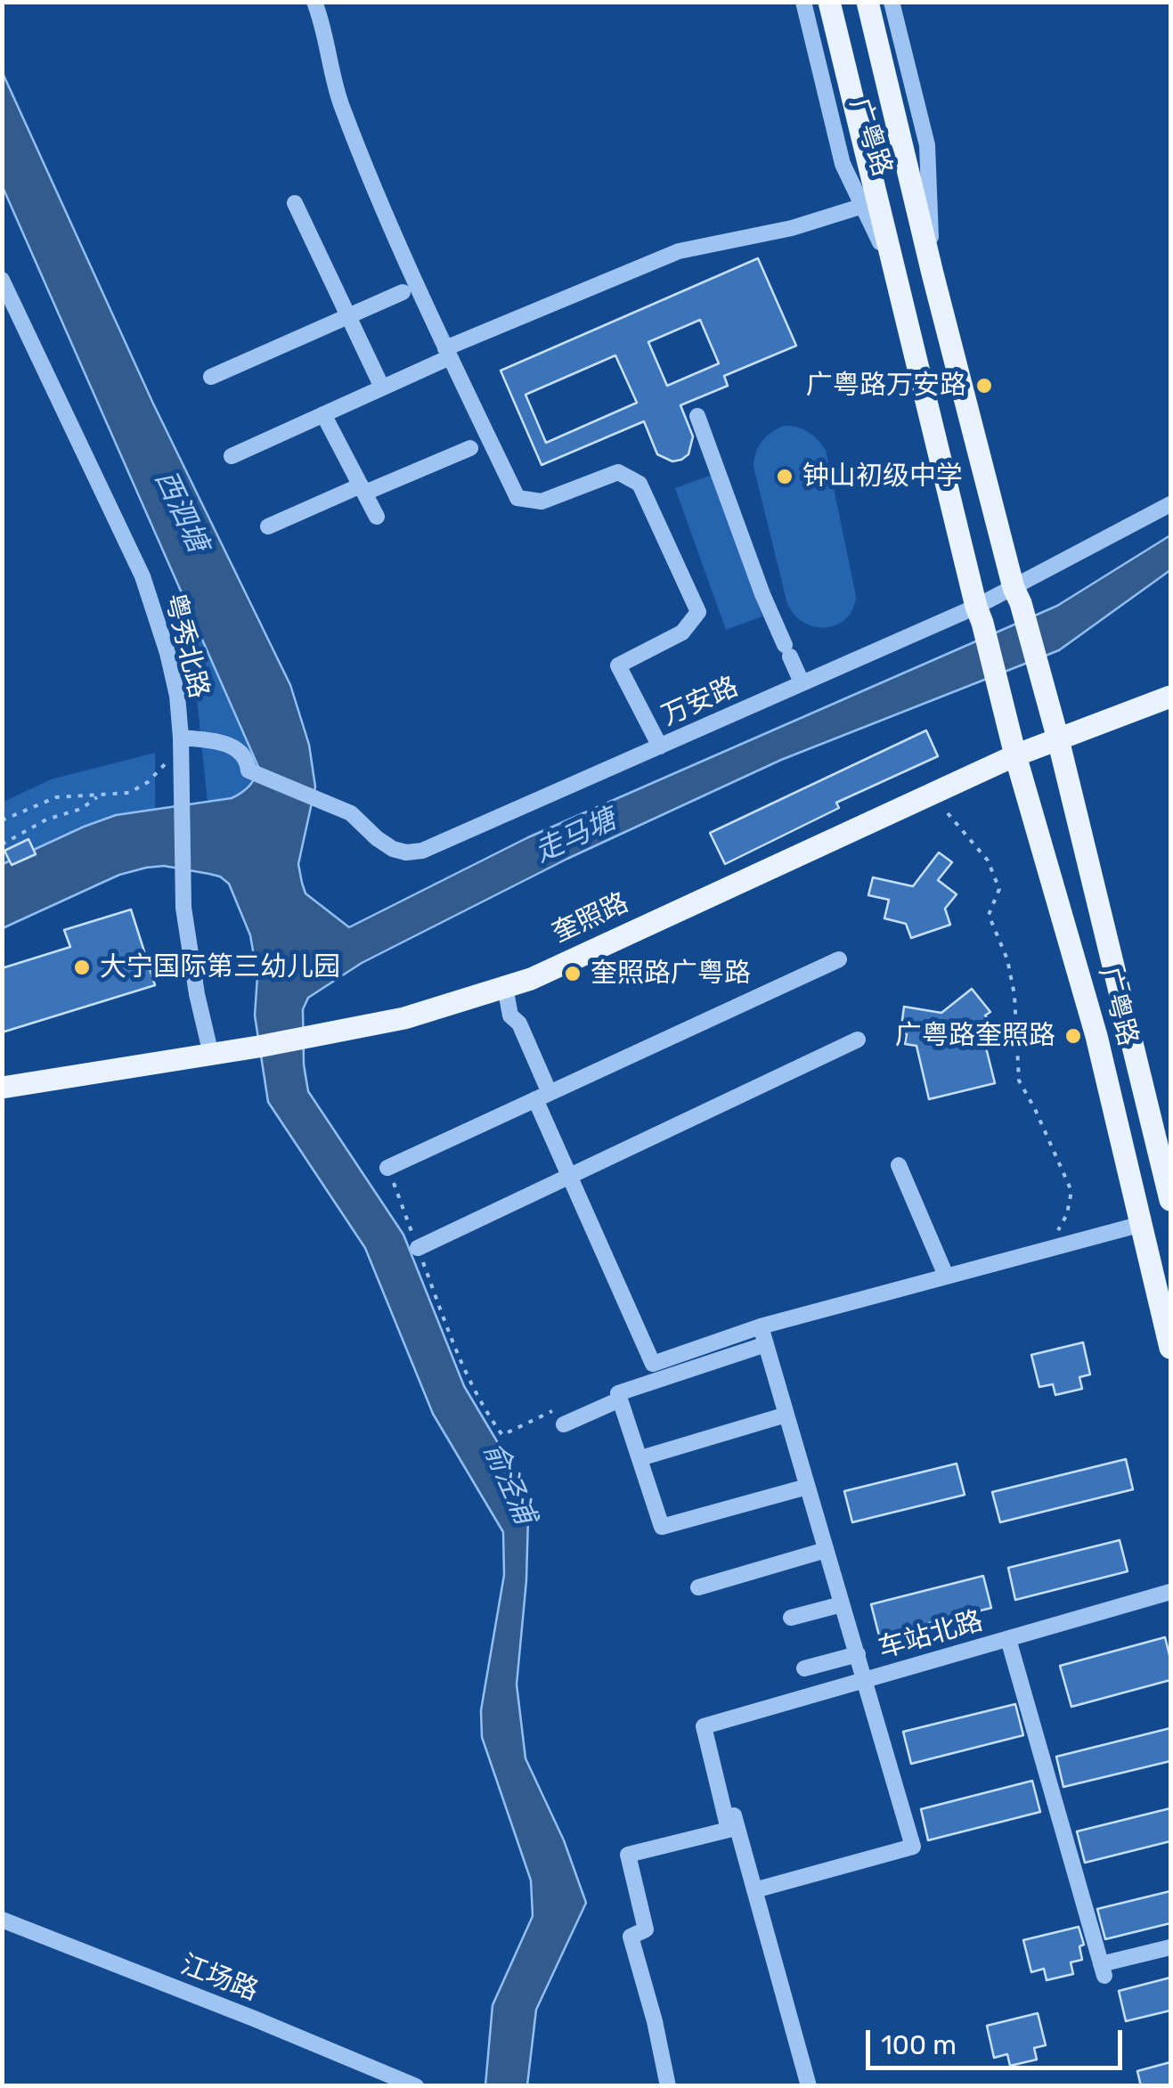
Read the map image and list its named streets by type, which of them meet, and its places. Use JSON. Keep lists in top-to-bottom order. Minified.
{"streets":{"main road":["广粤路","奎照路"],"street":["粤秀北路","万安路","车站北路","江场路"]},"crossings":[["广粤路","万安路"],["广粤路","奎照路"],["粤秀北路","万安路"],["粤秀北路","奎照路"]],"water":["西泗塘","走马塘","俞泾浦"],"places":["广粤路万安路","钟山初级中学","大宁国际第三幼儿园","奎照路广粤路","广粤路奎照路"],"scale_bar":"100 m"}
